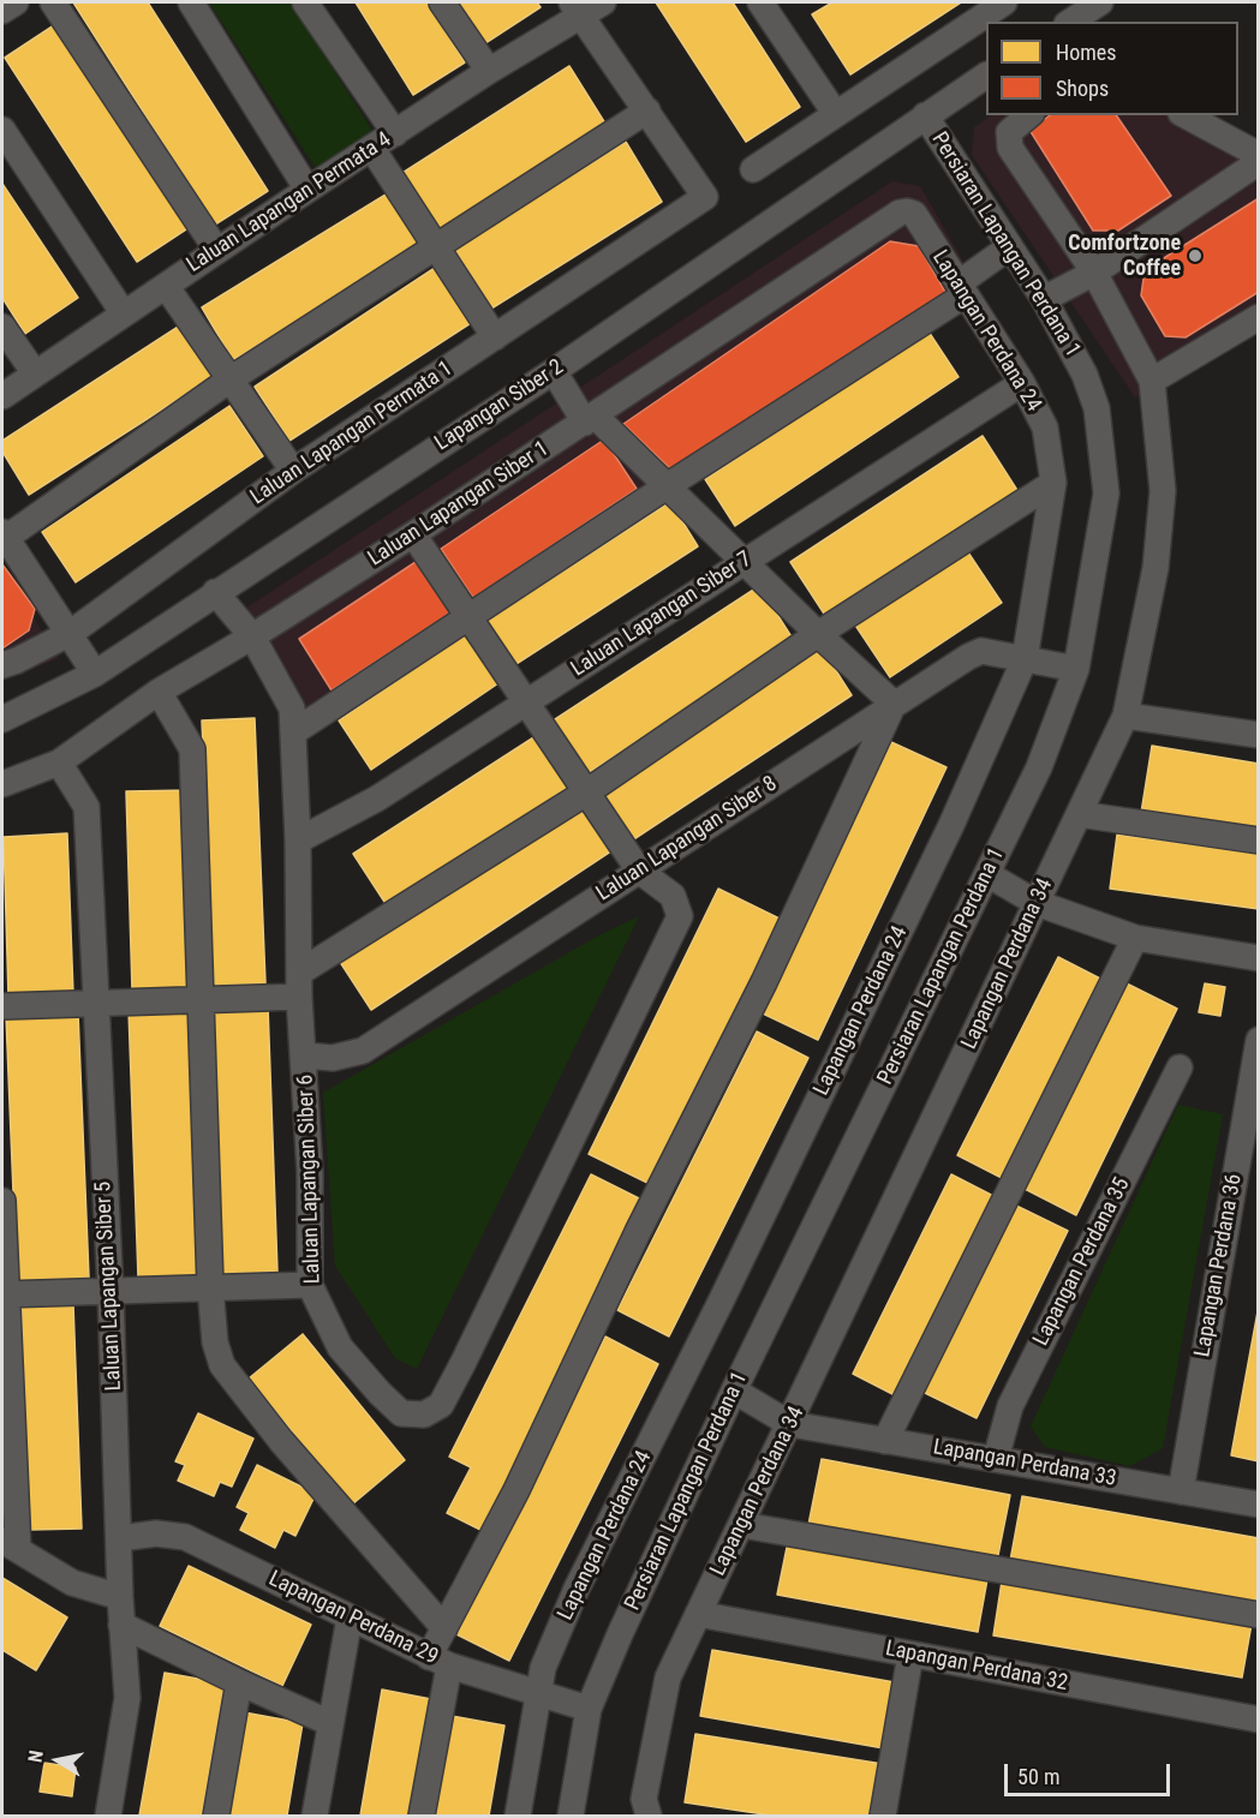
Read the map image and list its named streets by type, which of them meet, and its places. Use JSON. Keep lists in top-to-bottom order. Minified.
{"streets":{"street":["Laluan Lapangan Permata 4","Persiaran Lapangan Perdana 1","Lapangan Perdana 24","Lapangan Siber 2","Laluan Lapangan Permata 1","Laluan Lapangan Siber 1","Laluan Lapangan Siber 7","Laluan Lapangan Siber 8","Lapangan Perdana 34","Laluan Lapangan Siber 6","Lapangan Perdana 35","Lapangan Perdana 36","Laluan Lapangan Siber 5","Lapangan Perdana 33","Lapangan Perdana 29","Lapangan Perdana 32"]},"crossings":[["Persiaran Lapangan Perdana 1","Lapangan Siber 2"],["Persiaran Lapangan Perdana 1","Laluan Lapangan Siber 8"],["Persiaran Lapangan Perdana 1","Lapangan Perdana 29"],["Lapangan Perdana 24","Laluan Lapangan Siber 1"],["Lapangan Perdana 24","Laluan Lapangan Siber 7"],["Lapangan Perdana 24","Laluan Lapangan Siber 8"],["Lapangan Perdana 24","Lapangan Perdana 29"],["Lapangan Siber 2","Laluan Lapangan Siber 6"],["Laluan Lapangan Siber 1","Laluan Lapangan Siber 6"],["Laluan Lapangan Siber 1","Laluan Lapangan Siber 5"],["Laluan Lapangan Siber 7","Laluan Lapangan Siber 6"],["Laluan Lapangan Siber 8","Laluan Lapangan Siber 6"],["Lapangan Perdana 34","Lapangan Perdana 33"],["Lapangan Perdana 34","Lapangan Perdana 32"],["Lapangan Perdana 35","Lapangan Perdana 33"],["Lapangan Perdana 36","Lapangan Perdana 33"],["Laluan Lapangan Siber 5","Lapangan Perdana 29"]],"places":["Comfortzone Coffee"],"legend":["Homes","Shops"],"scale_bar":"50 m","north":"left"}
